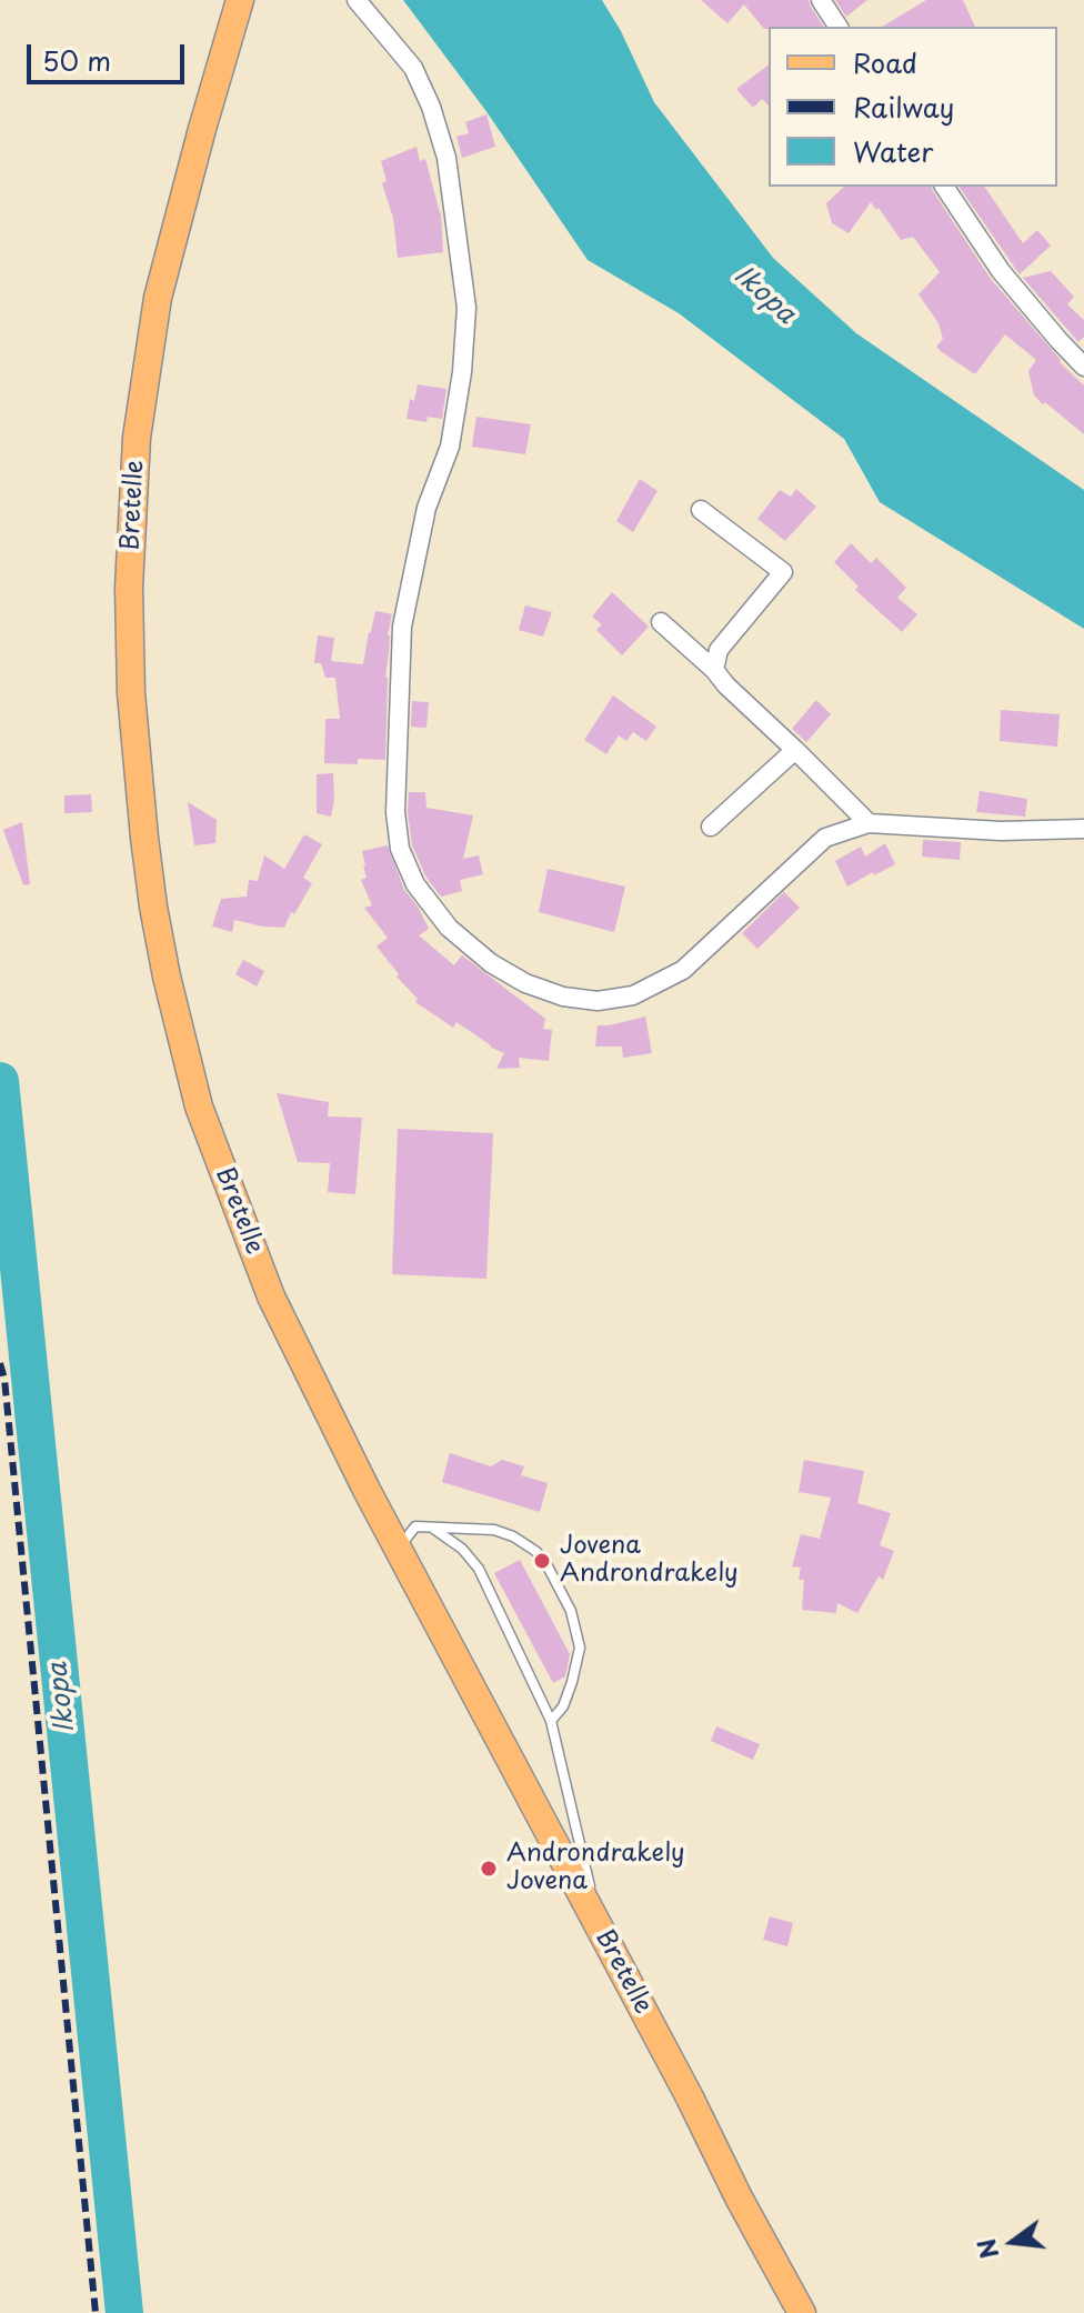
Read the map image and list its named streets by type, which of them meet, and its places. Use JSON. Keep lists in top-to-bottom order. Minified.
{"streets":{"main road":["Bretelle"]},"water":["Ikopa"],"places":["Jovena Androndrakely","Androndrakely Jovena"],"legend":["Road","Railway","Water"],"scale_bar":"50 m","north":"left"}
